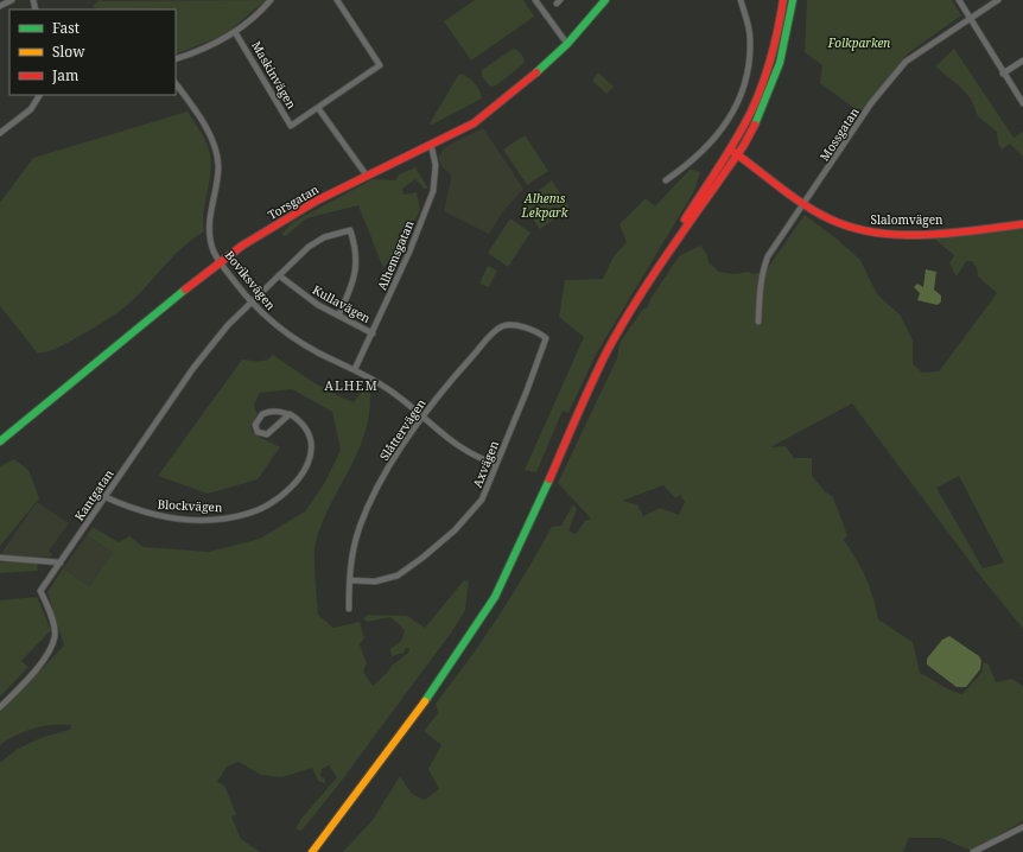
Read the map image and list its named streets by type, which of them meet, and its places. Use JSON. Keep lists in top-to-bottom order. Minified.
{"streets":{"main road":["Torsgatan","Slalomvägen"],"street":["Maskinvägen","Mossgatan","Alhemsgatan","Boviksvägen","Kullavägen","Slåttervägen","Axvägen","Kantgatan","Blockvägen"]},"crossings":[["Mossgatan","Slalomvägen"],["Torsgatan","Alhemsgatan"],["Torsgatan","Boviksvägen"],["Alhemsgatan","Boviksvägen"],["Alhemsgatan","Kullavägen"],["Boviksvägen","Slåttervägen"],["Boviksvägen","Axvägen"],["Boviksvägen","Kantgatan"],["Kullavägen","Kantgatan"],["Slåttervägen","Axvägen"],["Kantgatan","Blockvägen"]],"districts":["ALHEM"],"parks":["Folkparken","Alhems Lekpark"],"legend":["Fast","Slow","Jam"]}
